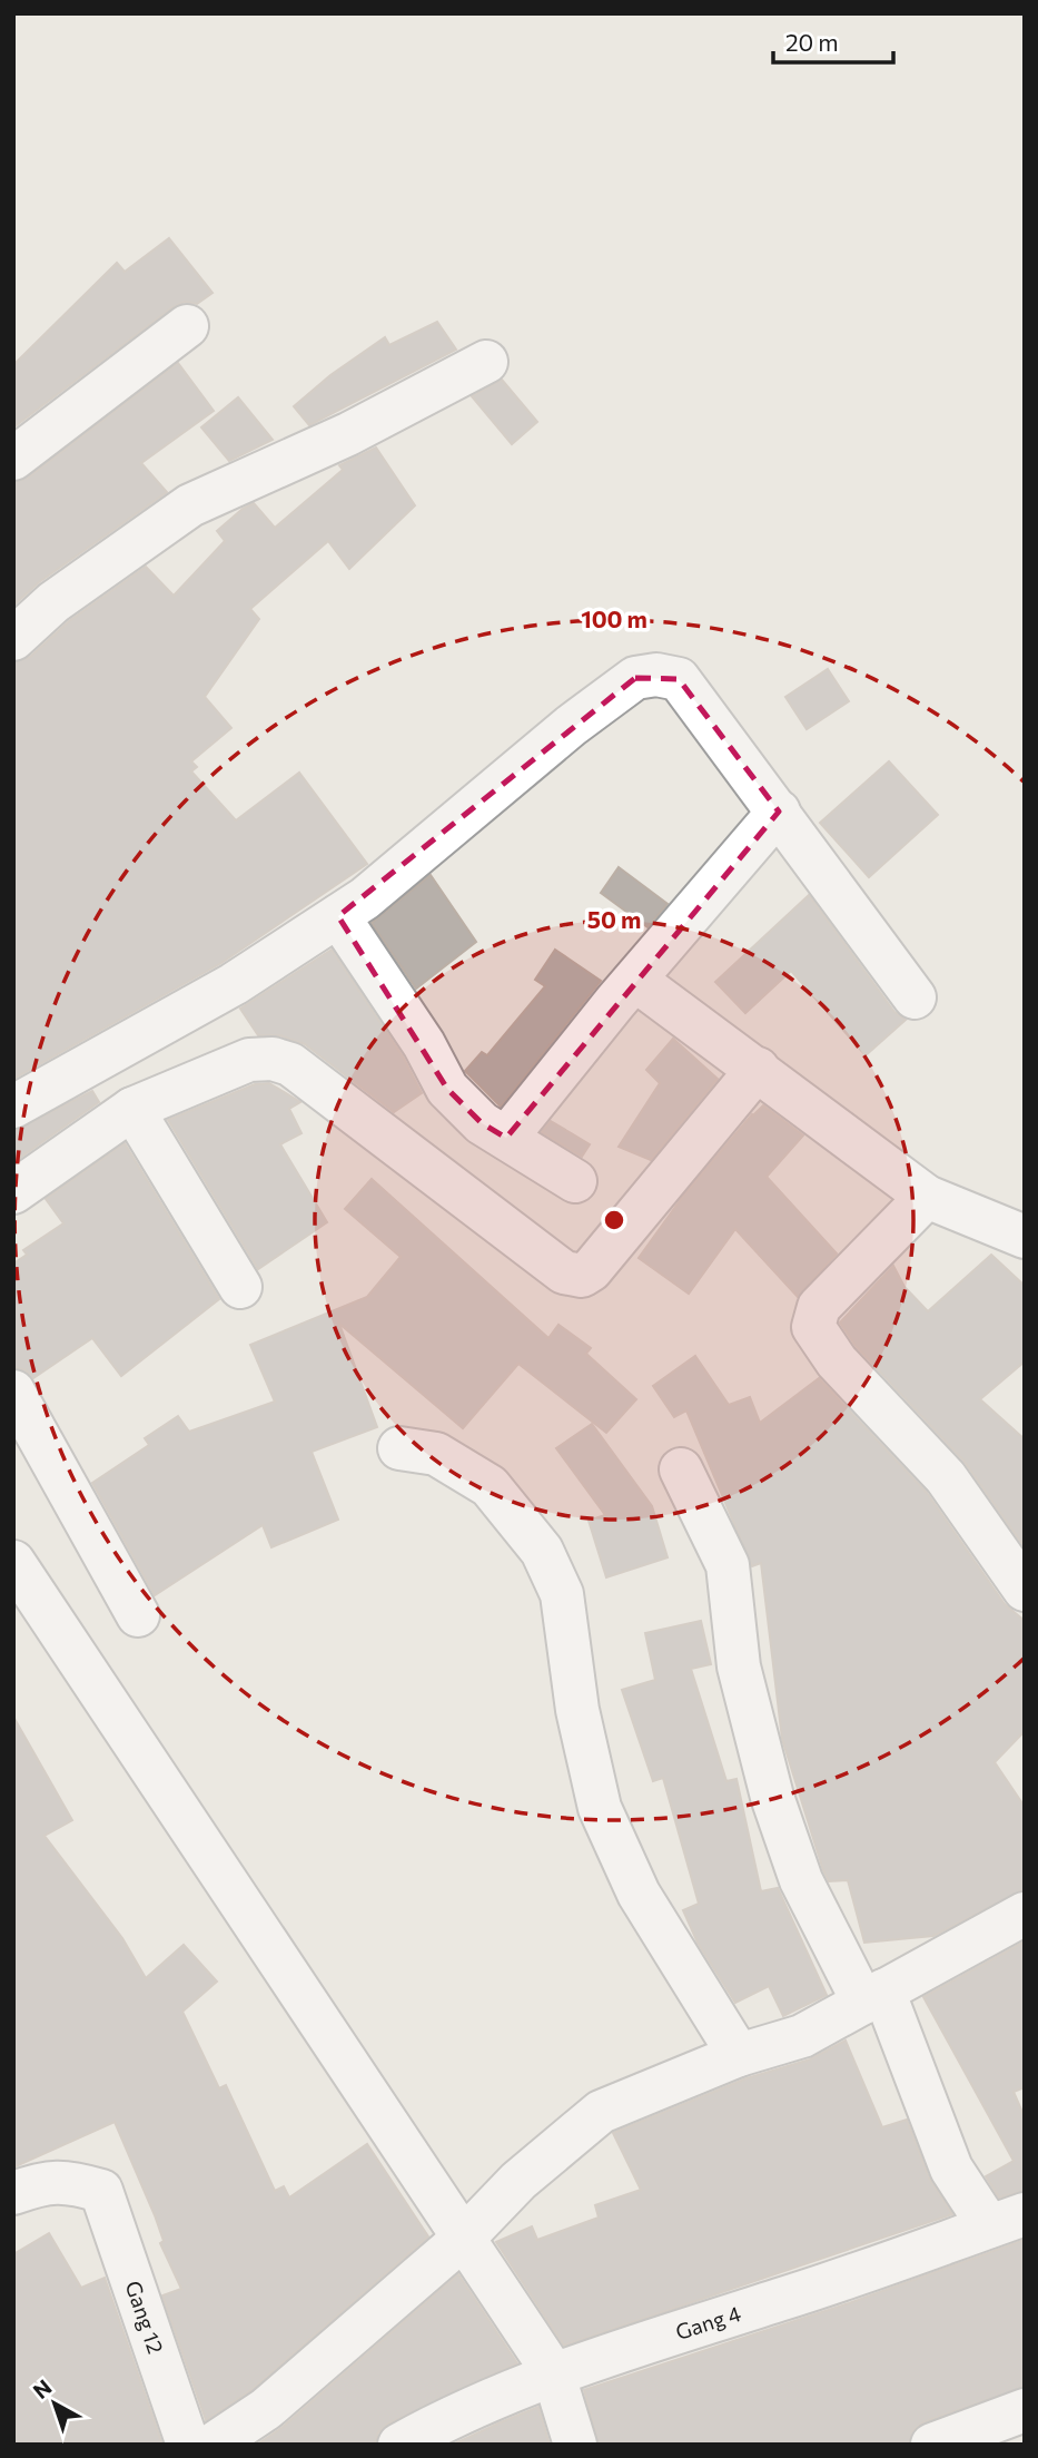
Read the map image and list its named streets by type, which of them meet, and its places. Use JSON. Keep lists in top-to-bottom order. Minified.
{"streets":{"street":["Gang 12","Gang 4"]},"scale_bar":"20 m","north":"top left","rings":["100 m","50 m"]}
